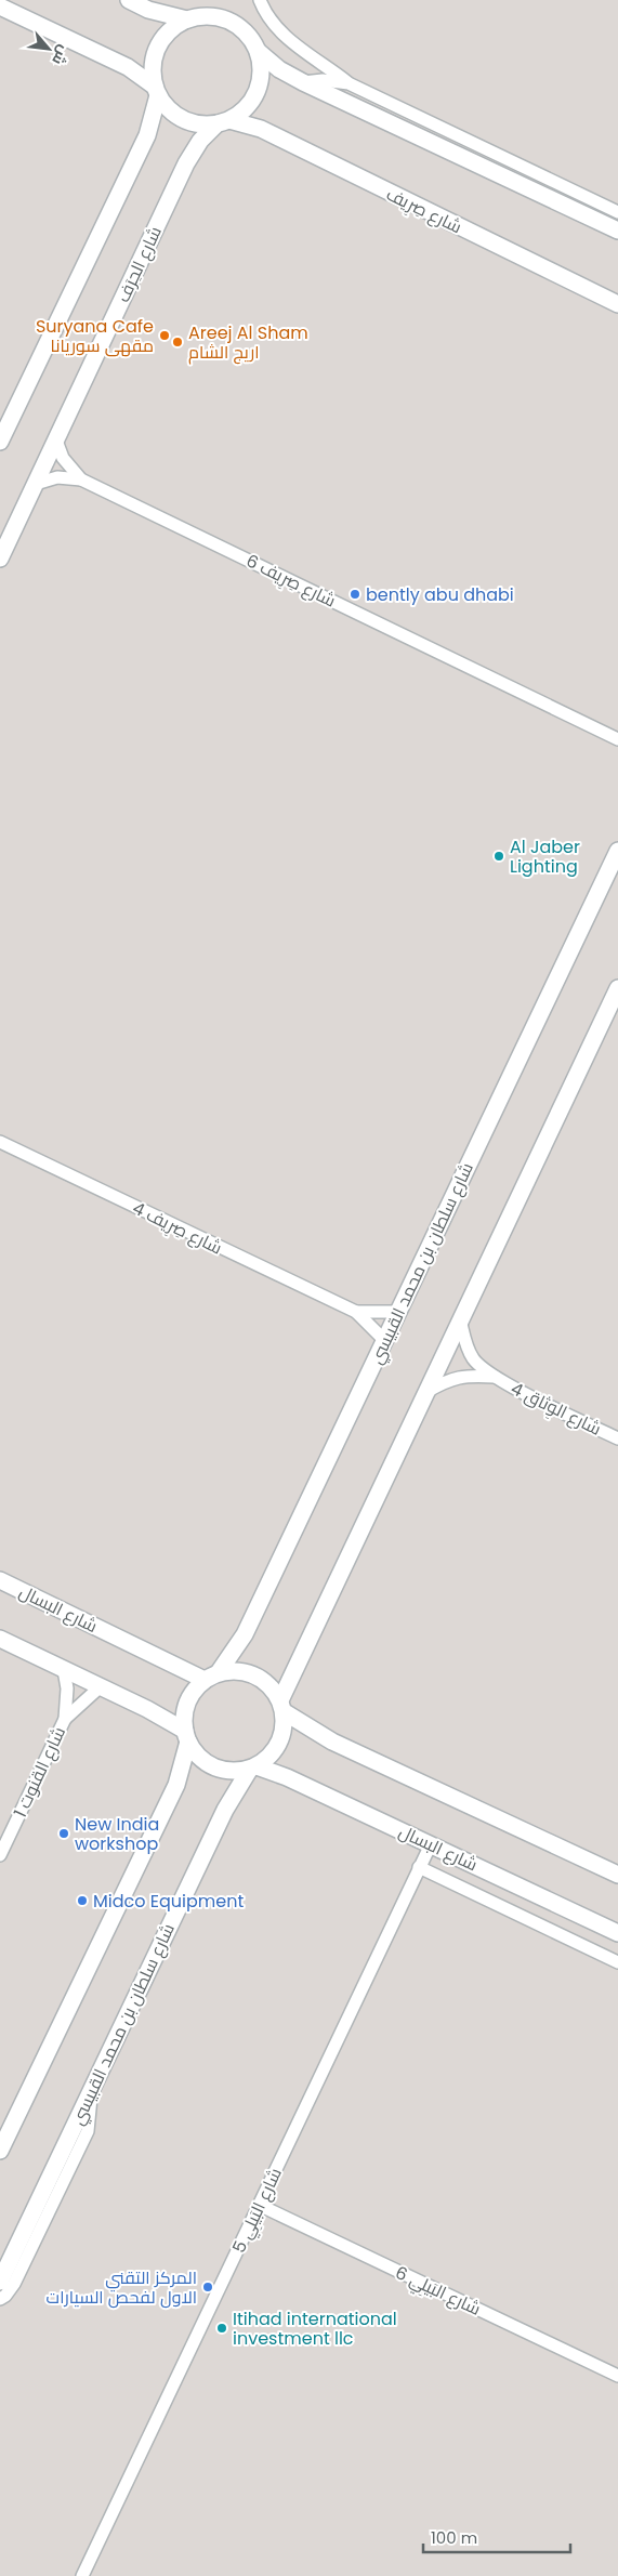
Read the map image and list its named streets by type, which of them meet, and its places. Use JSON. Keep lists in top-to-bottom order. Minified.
{"streets":{"main road":["شارع صِرِيف","شارع الحِرَف","شارع سلطان بن محمد القبيسي","شارع البسال"],"street":["شارع صِرِيف 6","شارع صِرِيف 4","شارع الوِثاق 4","شارع القنوت 1","شارع البَيلِي 5","شارع البَيلِي 6"]},"crossings":[["شارع صِرِيف","شارع الحِرَف"],["شارع الحِرَف","شارع صِرِيف 6"],["شارع صِرِيف 4","شارع سلطان بن محمد القبيسي"],["شارع سلطان بن محمد القبيسي","شارع البسال"],["شارع البسال","شارع البَيلِي 5"],["شارع البَيلِي 5","شارع البَيلِي 6"]],"places":["Suryana Cafe مقهى سوريانا","Areej Al Sham اريج الشام","bently abu dhabi","Al Jaber Lighting","New India workshop","Midco Equipment","المركز التقني الاول لفحص السيارات","Itihad international investment llc"],"scale_bar":"100 m","north":"bottom right"}
